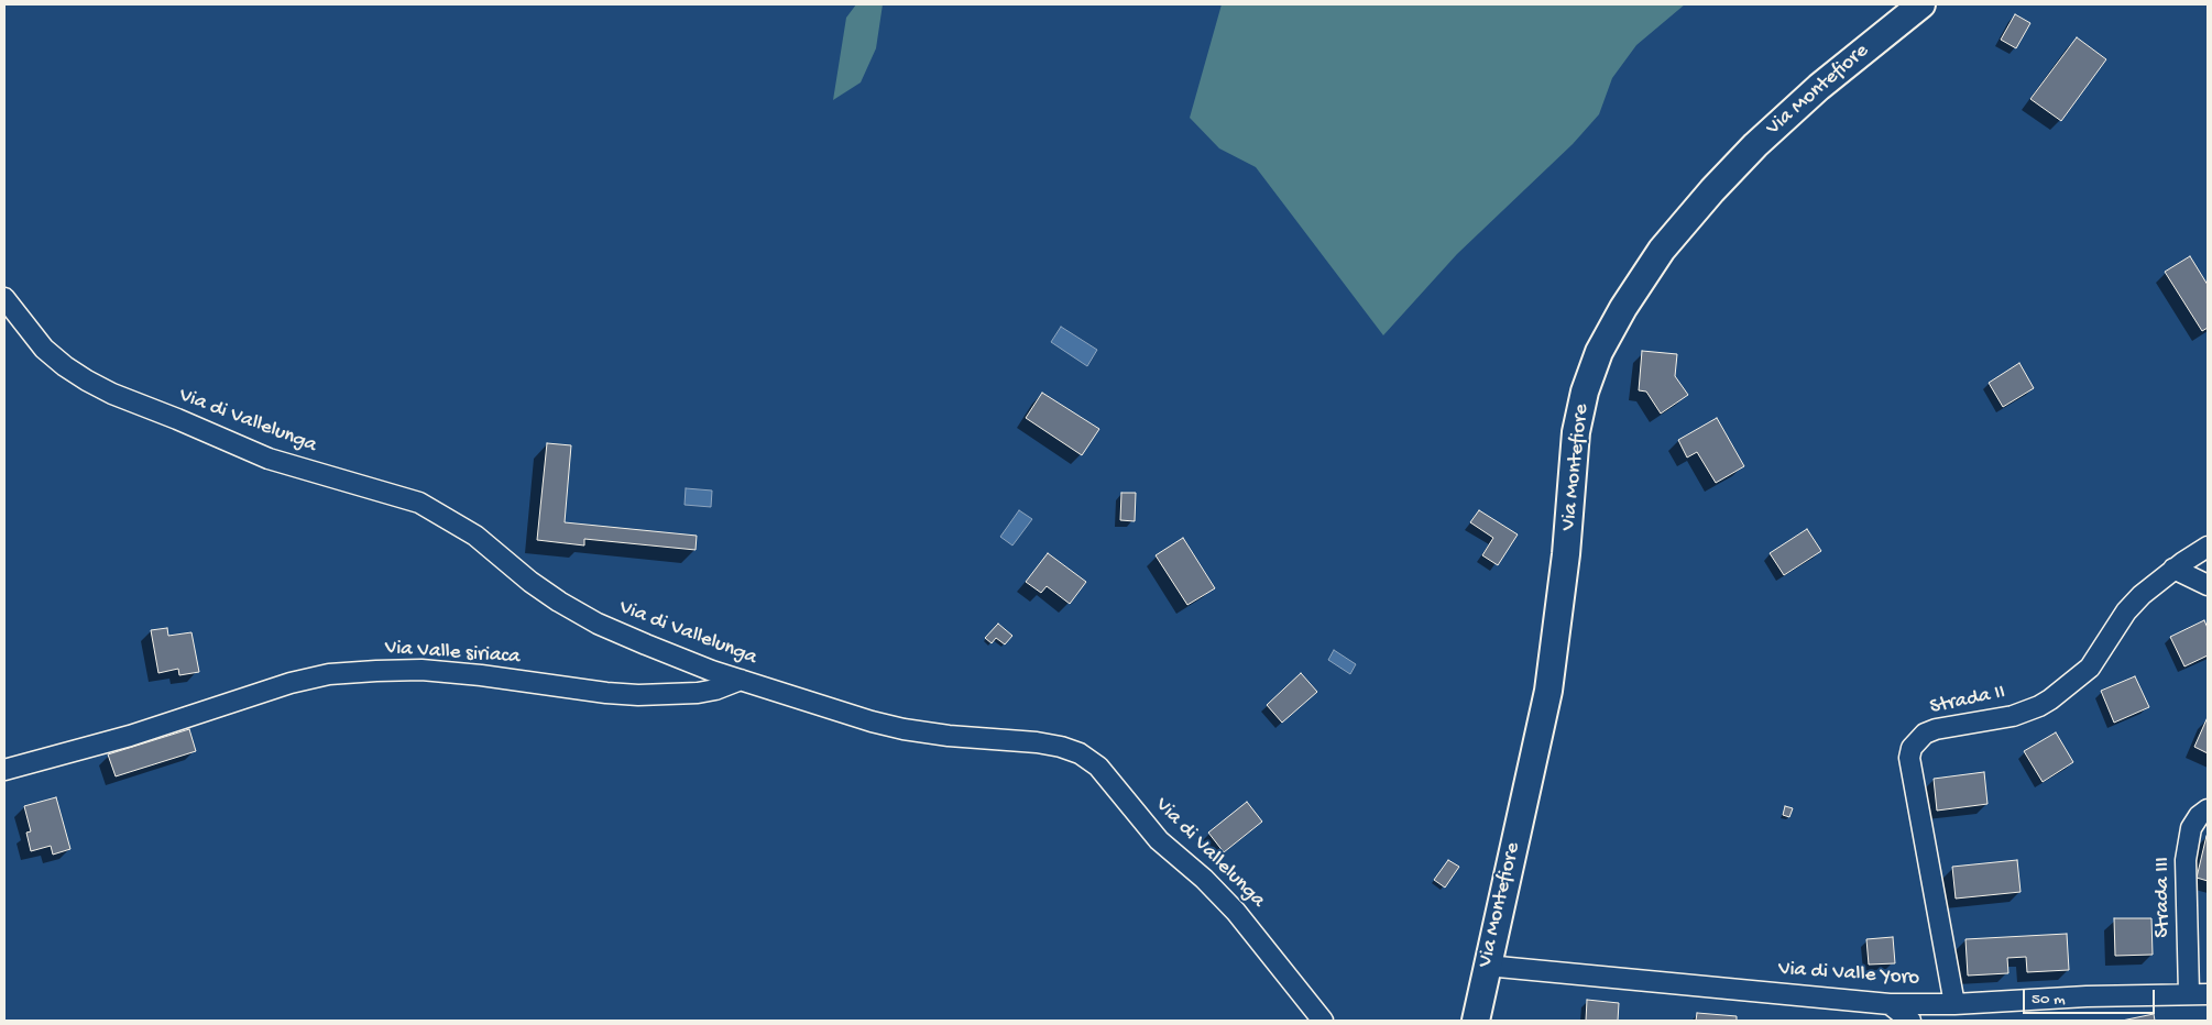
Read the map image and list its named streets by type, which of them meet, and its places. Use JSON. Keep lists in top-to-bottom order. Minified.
{"streets":{"main road":["Via Montefiore"],"street":["Via di Vallelunga","Via Valle siriaca","Strada II","Strada III","Via di Valle Yoro"]},"crossings":[["Via Montefiore","Via di Valle Yoro"],["Via di Vallelunga","Via Valle siriaca"],["Strada II","Via di Valle Yoro"],["Strada III","Via di Valle Yoro"]],"scale_bar":"50 m"}
